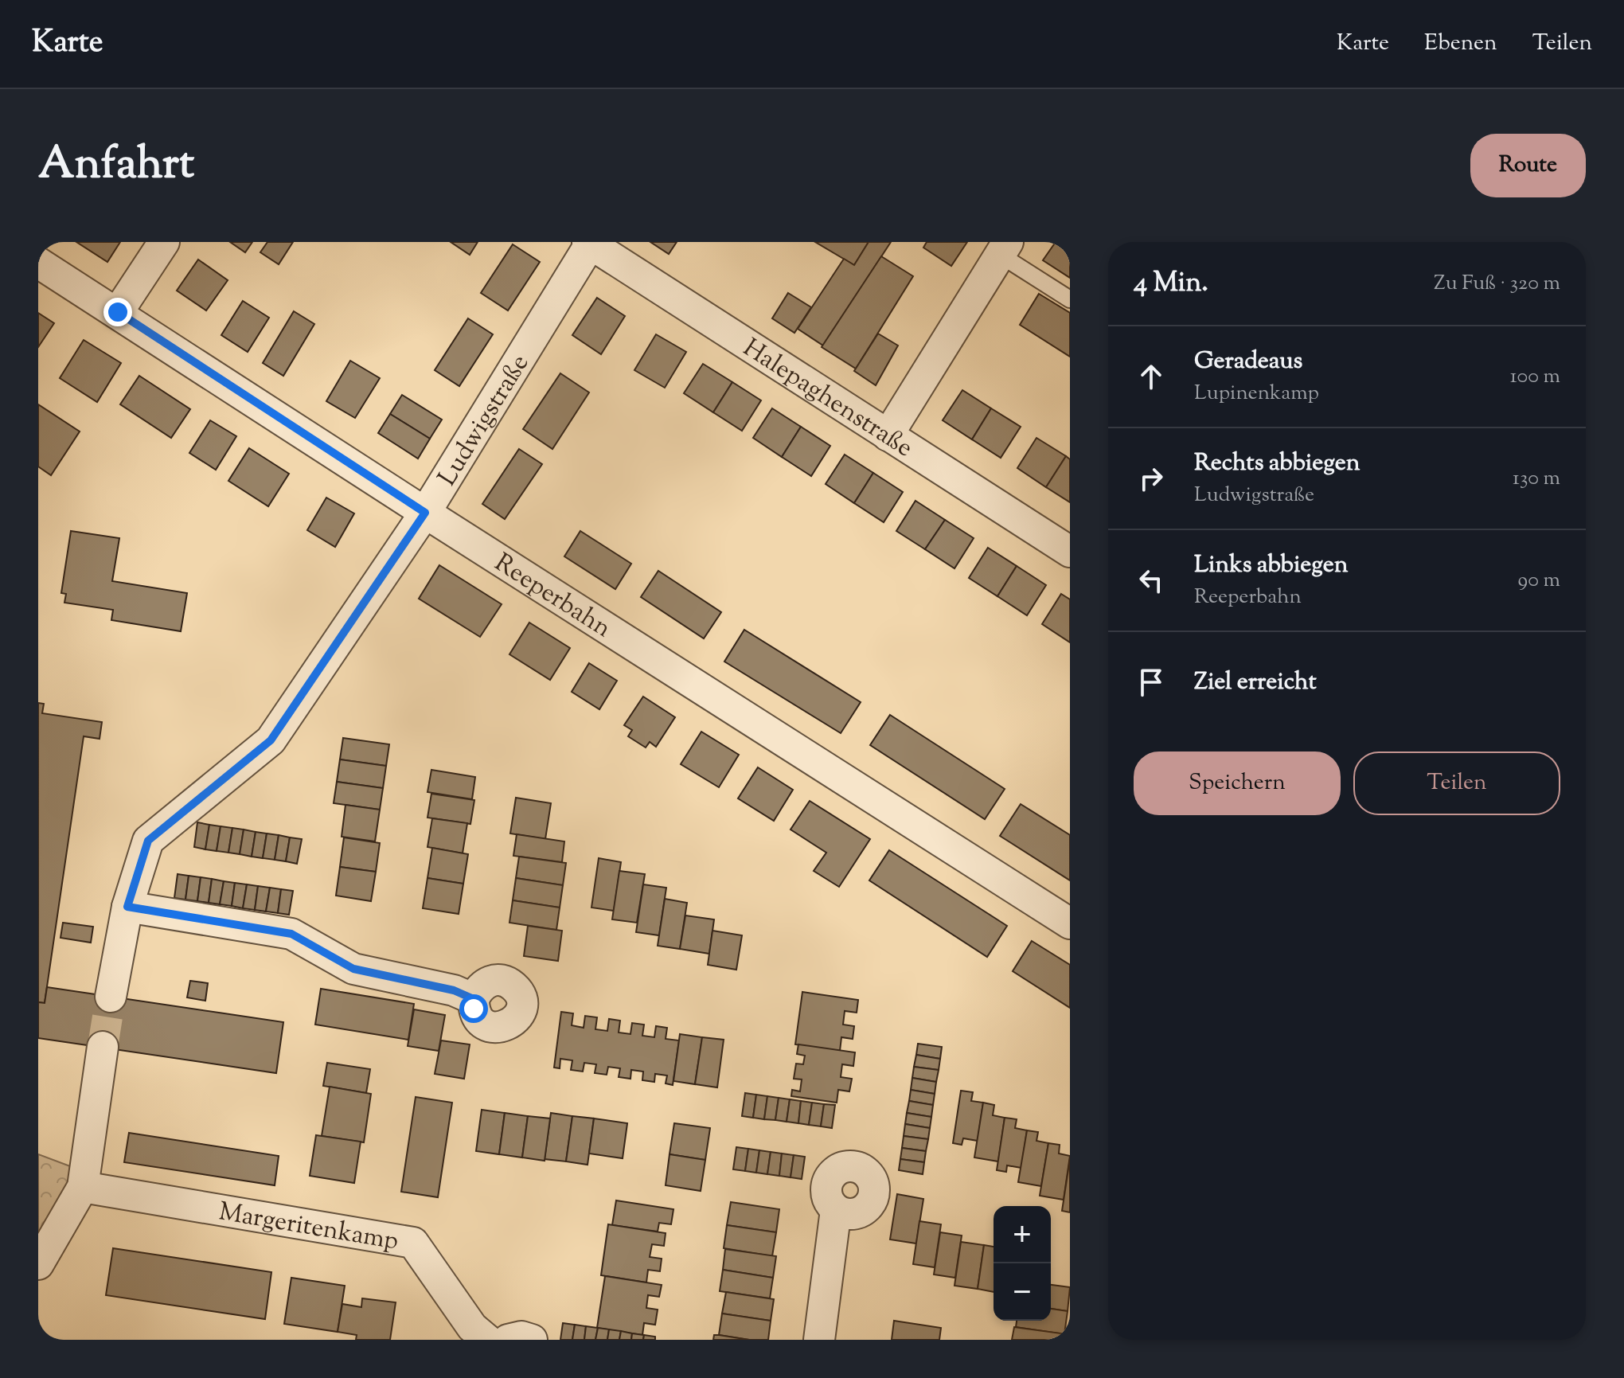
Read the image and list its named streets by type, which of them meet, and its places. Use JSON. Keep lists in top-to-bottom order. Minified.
{"streets":{"street":["Halepaghenstraße","Ludwigstraße","Reeperbahn","Margeritenkamp"]},"crossings":[["Halepaghenstraße","Ludwigstraße"],["Ludwigstraße","Reeperbahn"]],"page":{"header":"Karte","nav":["Karte","Ebenen","Teilen"],"title":"Anfahrt","buttons":["Route",["Speichern","Teilen"]],"heading":["4 Min.","Zu Fuß · 320 m"],"list":[["Geradeaus","Lupinenkamp","100 m"],["Rechts abbiegen","Ludwigstraße","130 m"],["Links abbiegen","Reeperbahn","90 m"],"Ziel erreicht"],"map_buttons":["+","−"]}}
